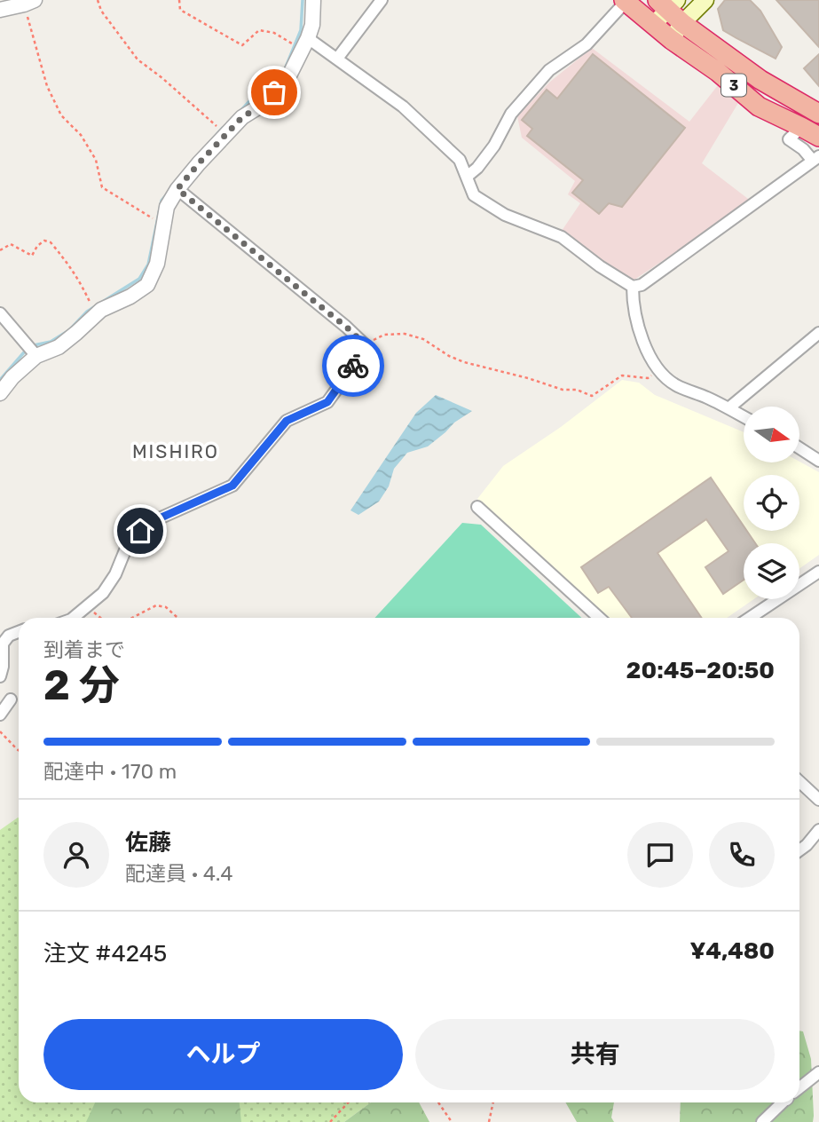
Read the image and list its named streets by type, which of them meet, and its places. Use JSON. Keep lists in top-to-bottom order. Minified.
{"streets":{"highway":["3"]},"districts":["MISHIRO"],"north":"right","page":{"heading":["2 分","到着まで","20:45–20:50"],"panel":["佐藤","配達員 · 4.4","注文 #4245","¥4,480"],"bar":"配達中 · 170 m","buttons":["ヘルプ","共有"]}}
